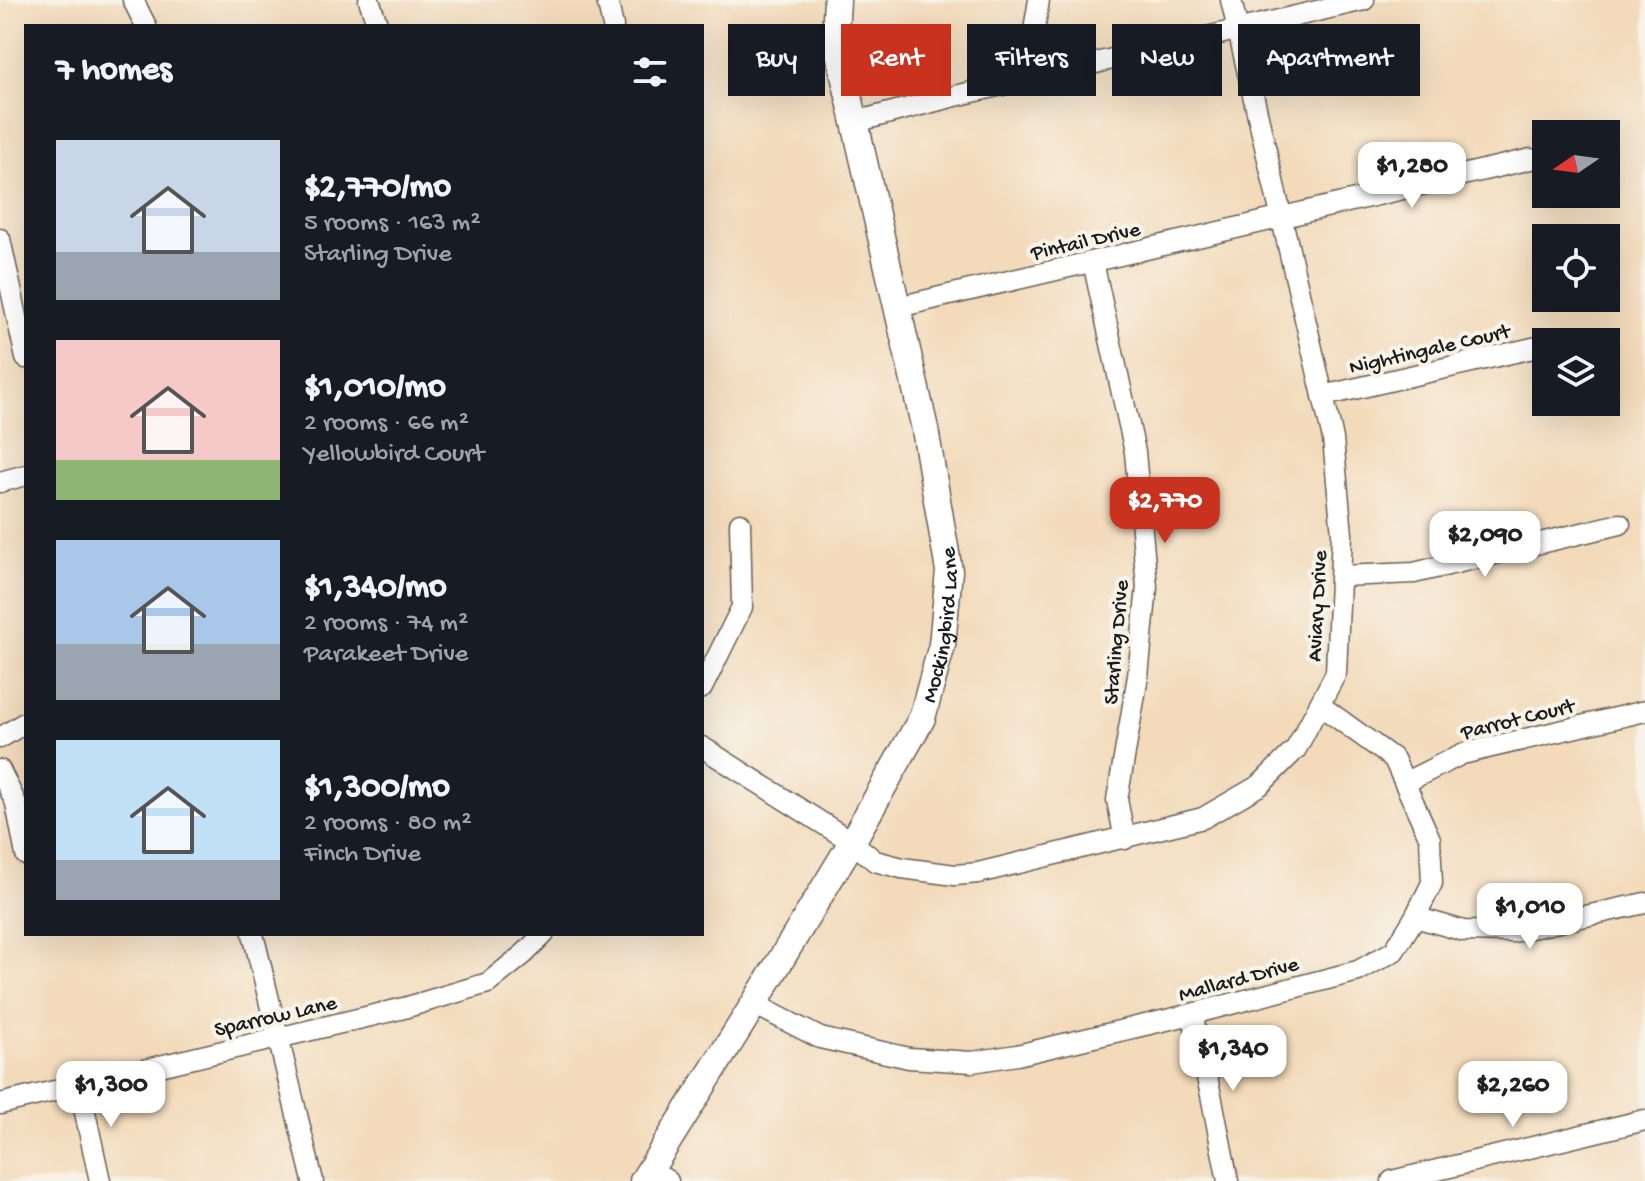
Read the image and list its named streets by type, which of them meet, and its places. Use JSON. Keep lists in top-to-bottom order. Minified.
{"streets":{"street":["Pintail Drive","Nightingale Court","Aviary Drive","Mockingbird Lane","Starling Drive","Parrot Court","Mallard Drive","Sparrow Lane"]},"crossings":[["Pintail Drive","Aviary Drive"],["Pintail Drive","Mockingbird Lane"],["Pintail Drive","Starling Drive"],["Nightingale Court","Aviary Drive"],["Aviary Drive","Mockingbird Lane"],["Aviary Drive","Starling Drive"],["Aviary Drive","Mallard Drive"],["Mockingbird Lane","Mallard Drive"],["Parrot Court","Mallard Drive"]],"north":"left","page":{"chip":["Buy","Rent","Filters","New","Apartment"],"heading":"7 homes","list":[{"name":"$2,770/mo","note":"5 rooms · 163 m² · Starling Drive"},{"name":"$1,010/mo","note":"2 rooms · 66 m² · Yellowbird Court"},{"name":"$1,340/mo","note":"2 rooms · 74 m² · Parakeet Drive"},{"name":"$1,300/mo","note":"2 rooms · 80 m² · Finch Drive"}],"price":["$1,280","$2,770","$2,090","$1,010","$1,340","$1,300","$2,260"]}}
